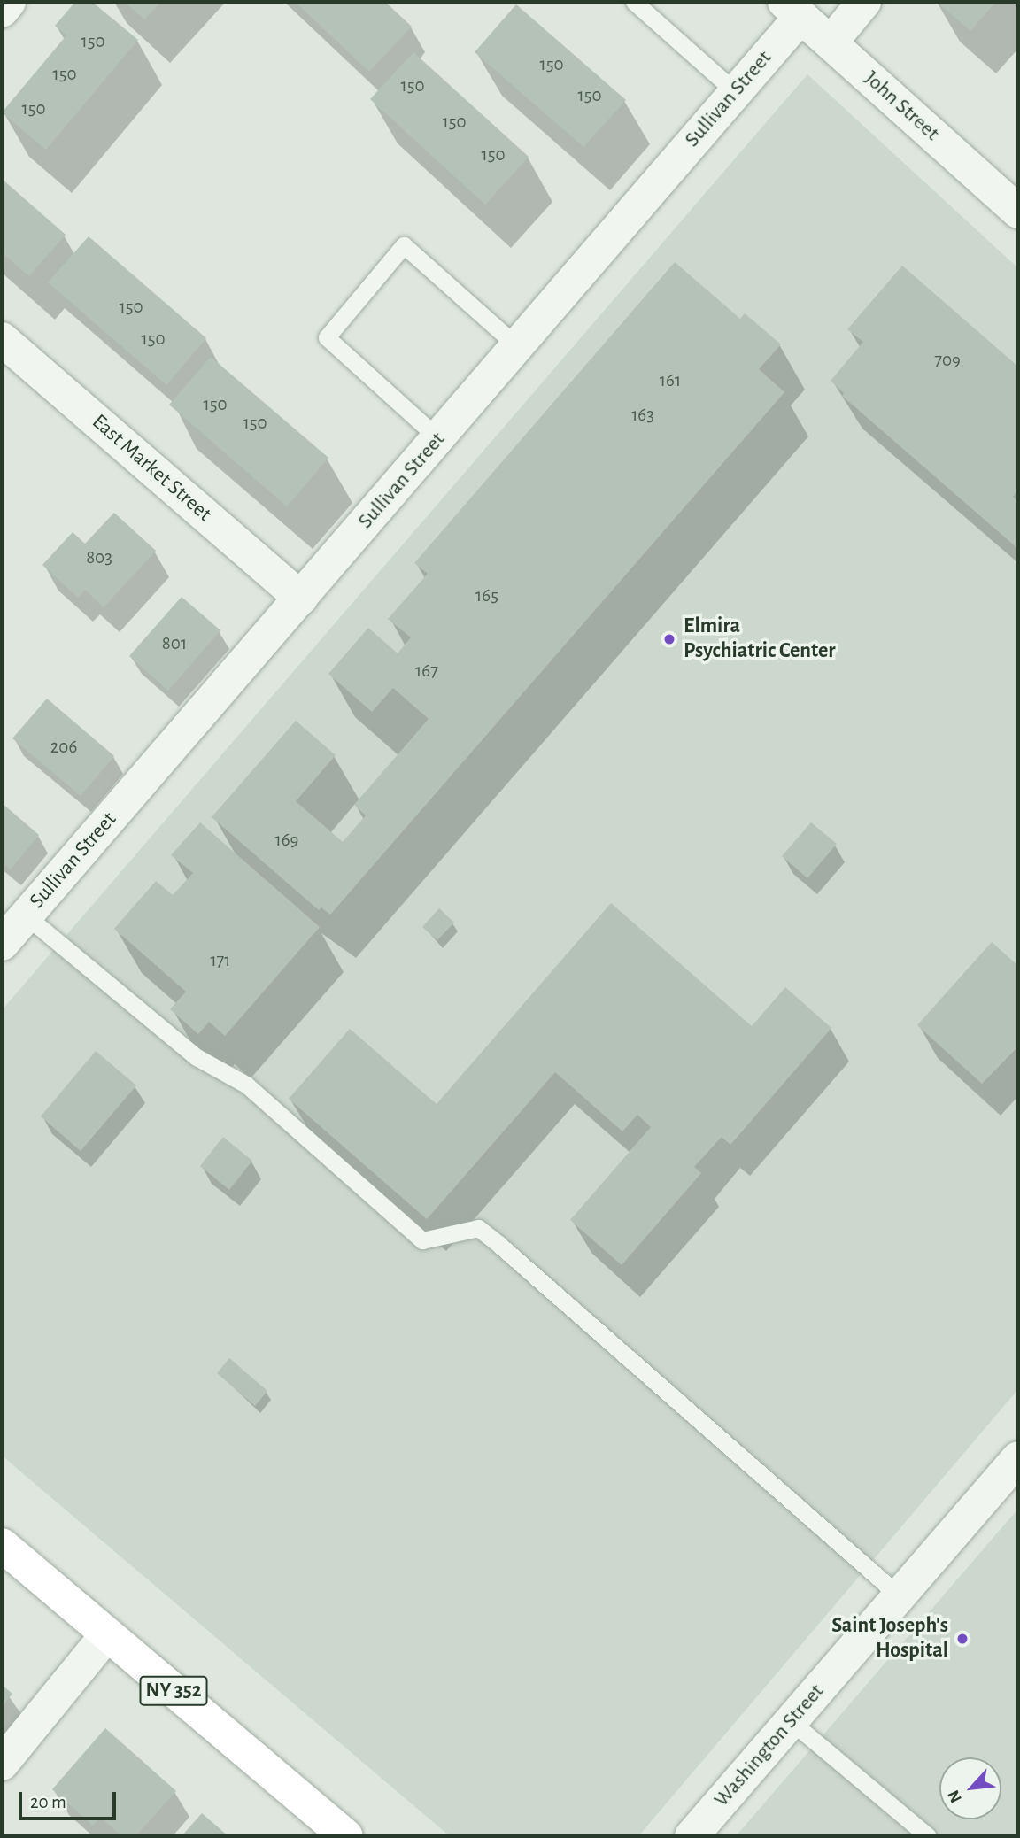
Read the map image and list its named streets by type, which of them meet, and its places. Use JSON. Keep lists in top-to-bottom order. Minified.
{"streets":{"main road":["NY 352"],"street":["Sullivan Street","John Street","East Market Street","Washington Street"]},"crossings":[["Sullivan Street","John Street"],["Sullivan Street","East Market Street"]],"places":["Elmira Psychiatric Center","Saint Joseph's Hospital"],"house_numbers":["150","150","150","150","150","150","150","150","150","150","709","161","150","163","150","803","165","801","167","206","169","171"],"scale_bar":"20 m","north":"bottom left"}
